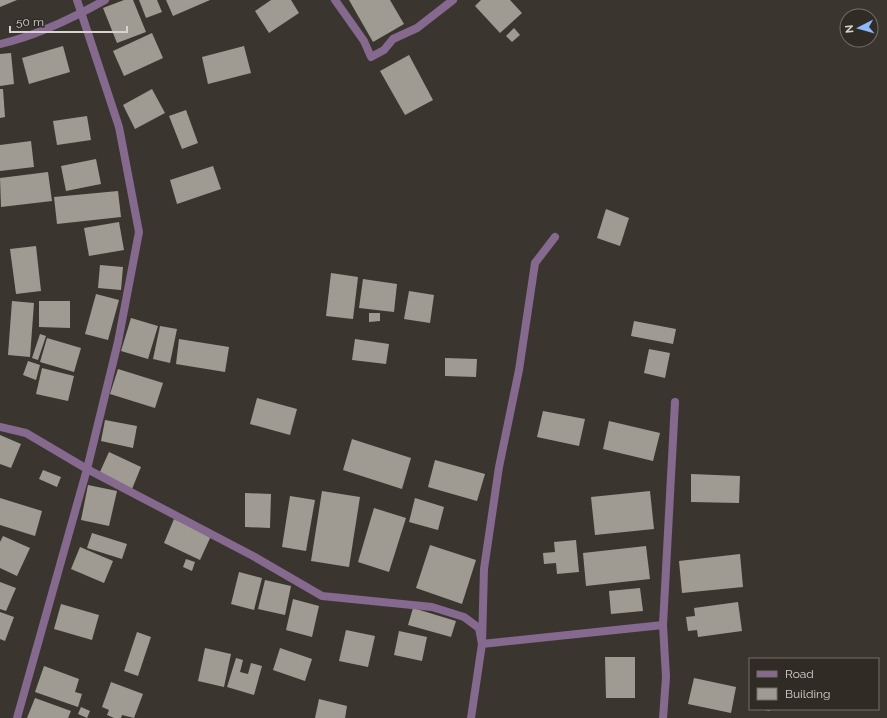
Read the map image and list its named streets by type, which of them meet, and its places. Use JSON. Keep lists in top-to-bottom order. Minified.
{"legend":["Road","Building"],"scale_bar":"50 m","north":"left"}
